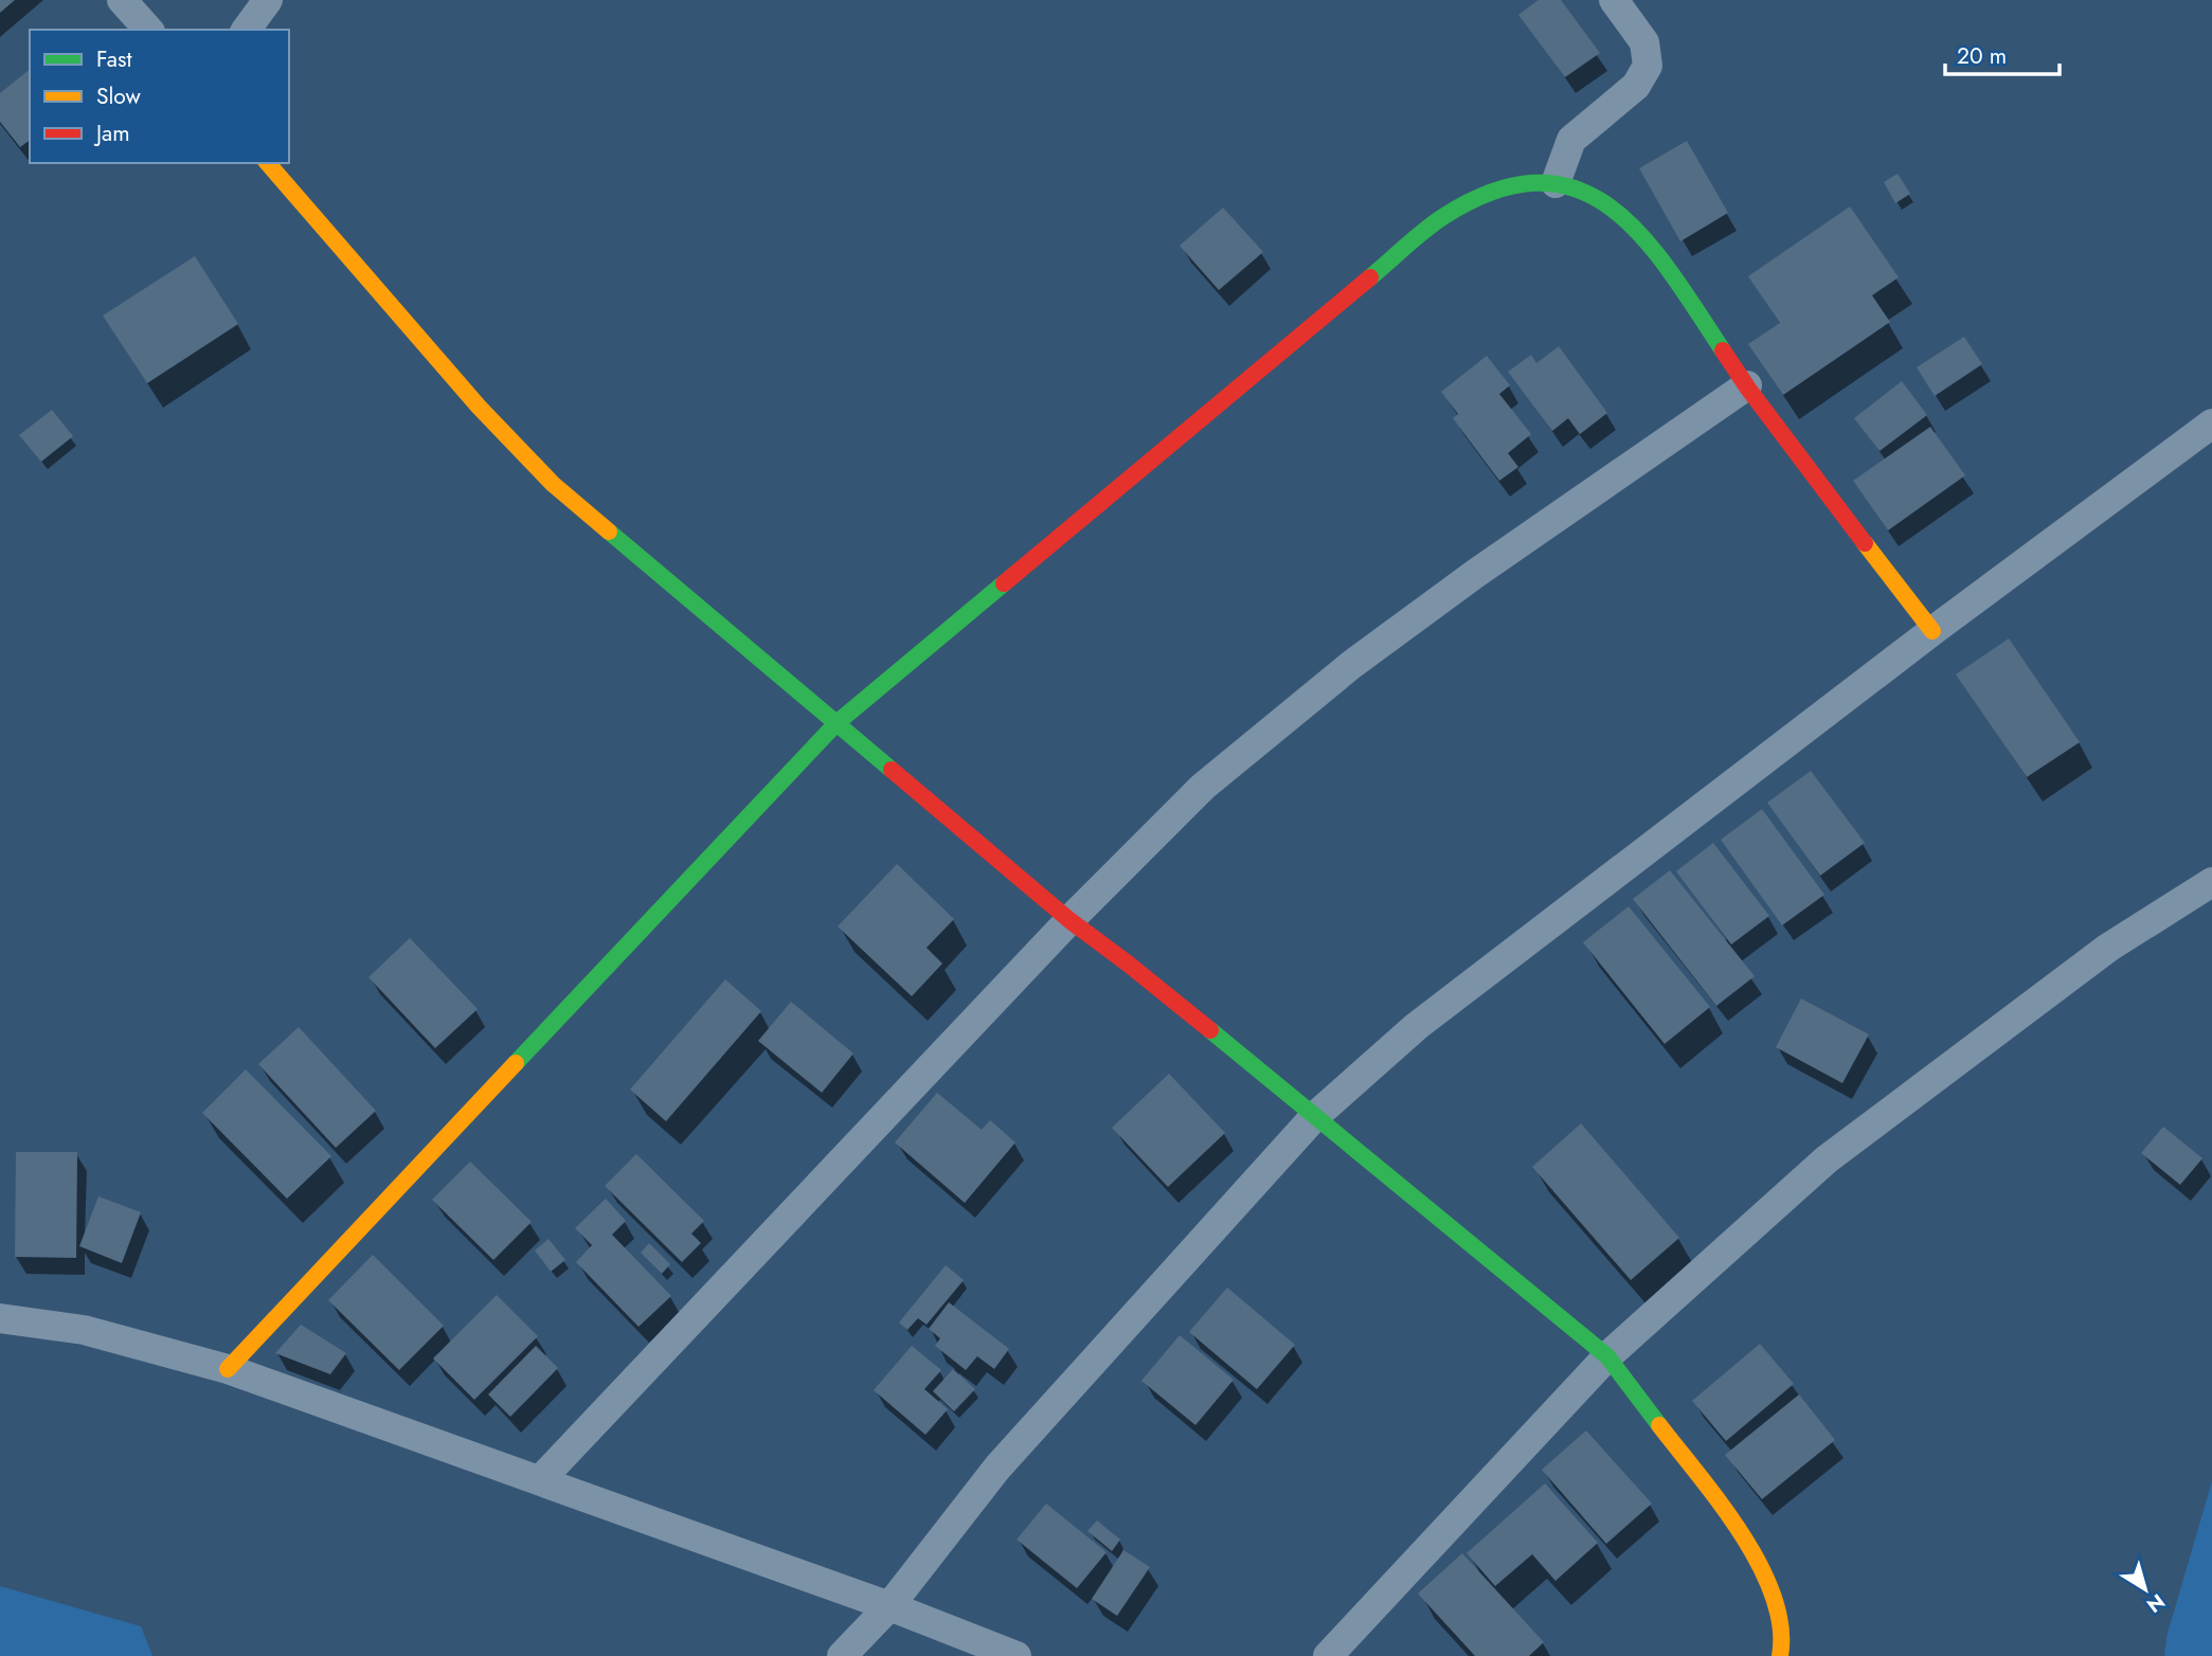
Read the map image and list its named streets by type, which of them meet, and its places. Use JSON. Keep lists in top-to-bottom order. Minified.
{"legend":["Fast","Slow","Jam"],"scale_bar":"20 m","north":"bottom right"}
